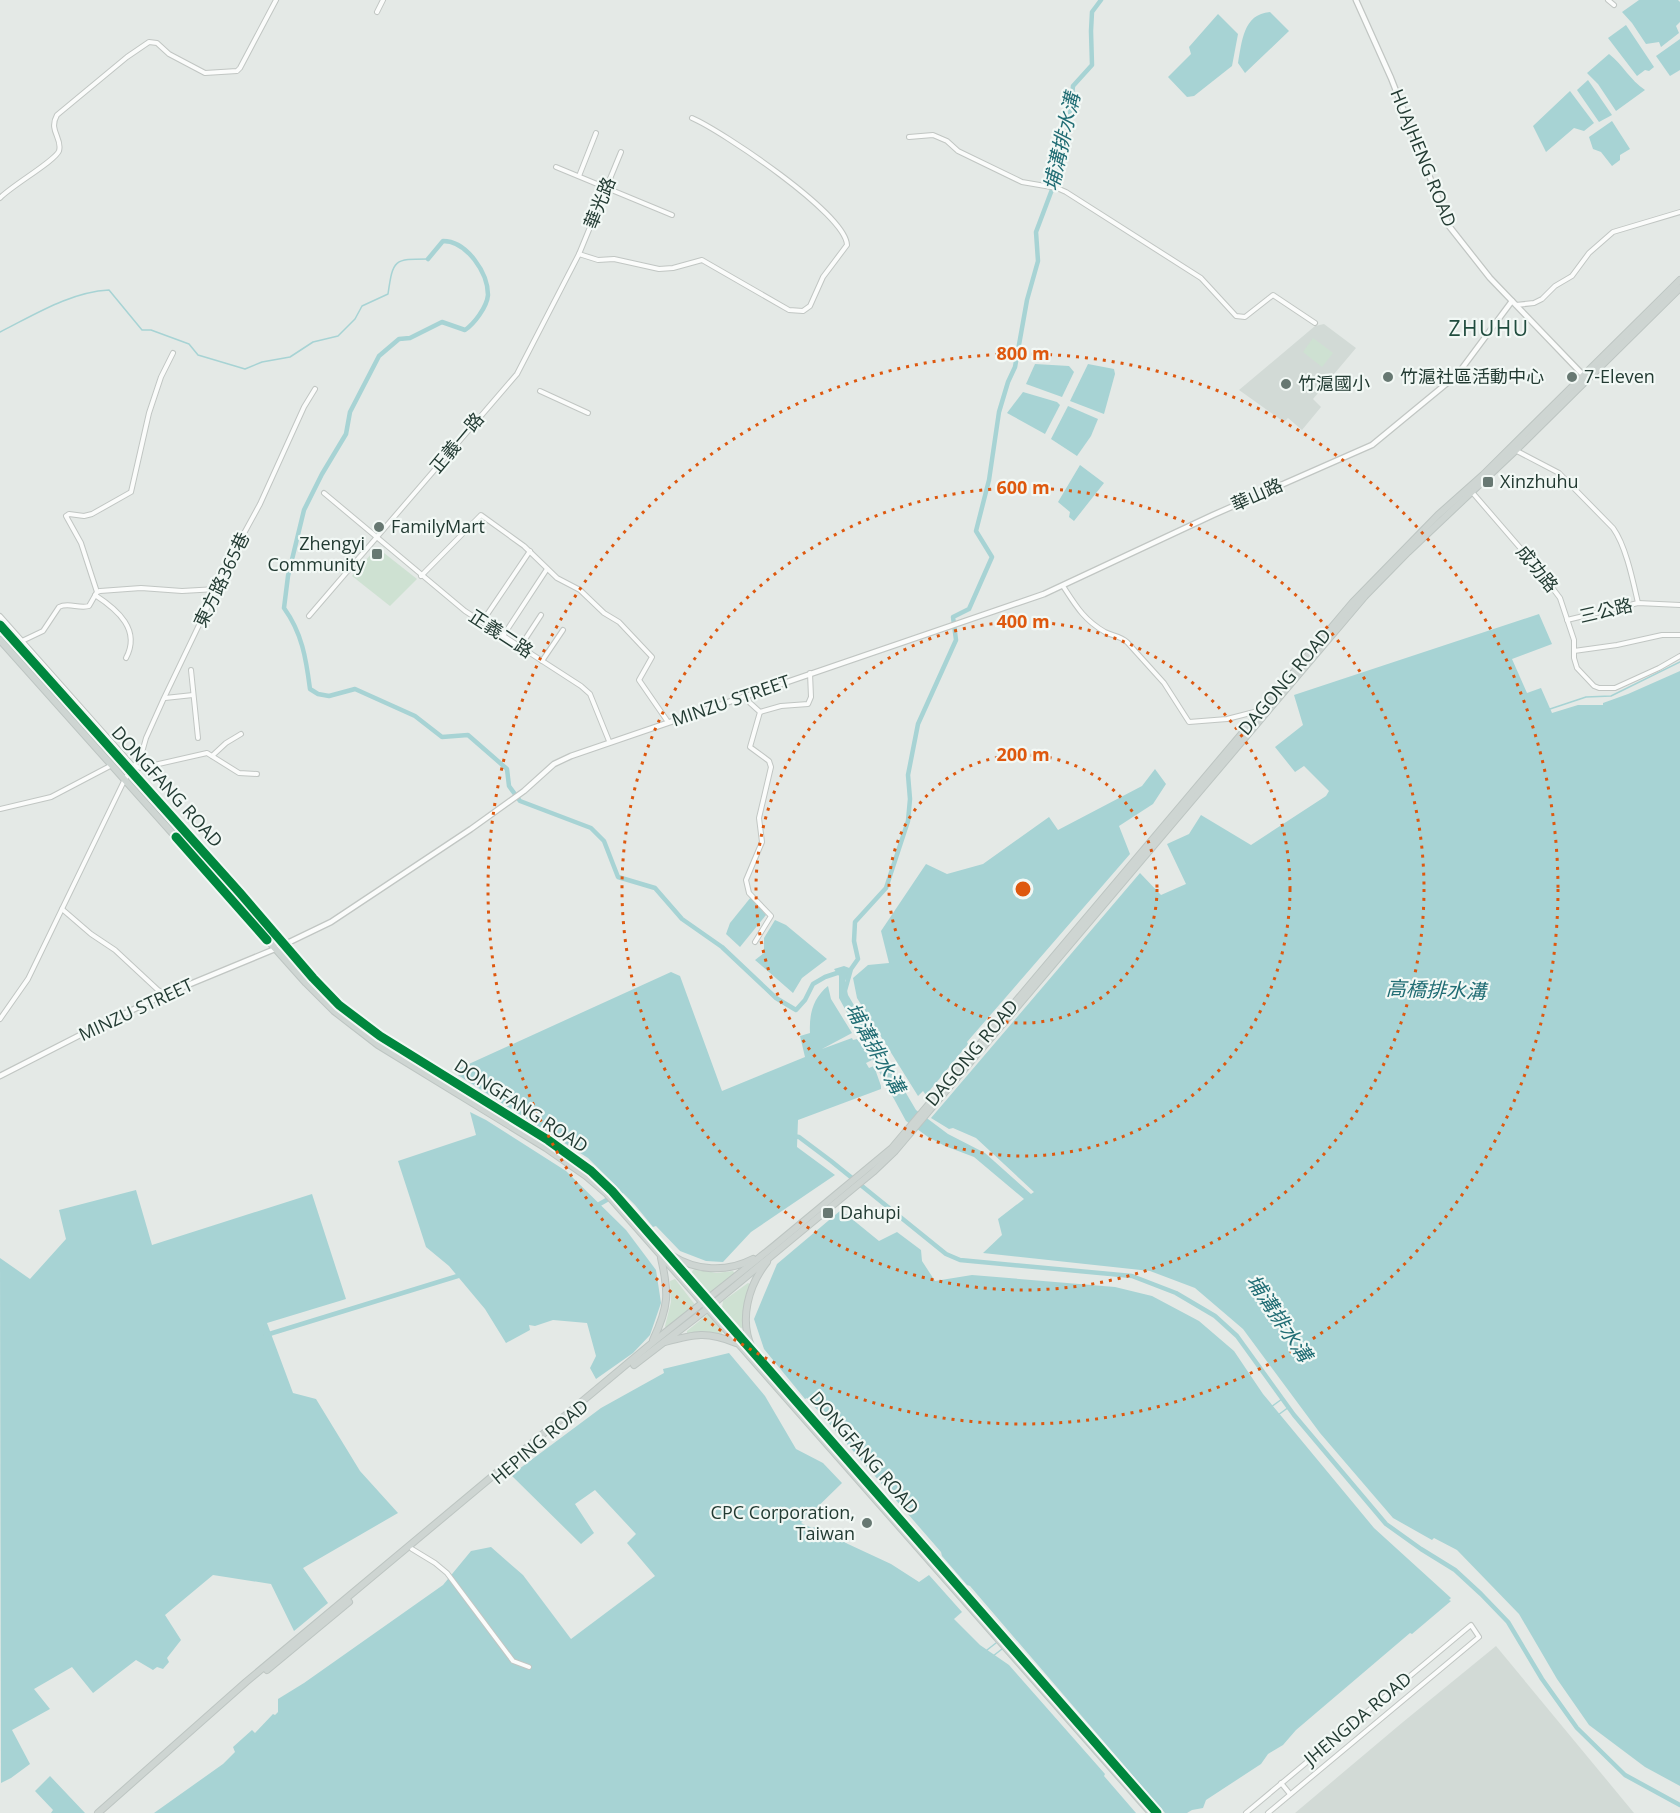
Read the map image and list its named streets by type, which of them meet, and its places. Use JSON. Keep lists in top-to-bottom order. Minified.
{"streets":{"main road":["DAGONG ROAD","DONGFANG ROAD","HEPING ROAD"],"street":["HUAJHENG ROAD","華光路","正義一路","華山路","成功路","東方路365巷","三公路","正義二路","MINZU STREET","JHENGDA ROAD"]},"crossings":[["HUAJHENG ROAD","華山路"],["HUAJHENG ROAD","DAGONG ROAD"],["華光路","正義一路"],["正義一路","正義二路"],["華山路","MINZU STREET"],["成功路","三公路"],["成功路","DAGONG ROAD"],["東方路365巷","DONGFANG ROAD"],["正義二路","MINZU STREET"],["DAGONG ROAD","HEPING ROAD"],["MINZU STREET","DONGFANG ROAD"],["DONGFANG ROAD","HEPING ROAD"]],"districts":["ZHUHU"],"water":["埔溝排水溝","高橋排水溝"],"places":{"other":["竹滬社區活動中心","7-Eleven","竹滬國小","FamilyMart","CPC Corporation, Taiwan"],"transit":["Xinzhuhu","Zhengyi Community","Dahupi"]},"rings":["800 m","600 m","400 m","200 m"]}
